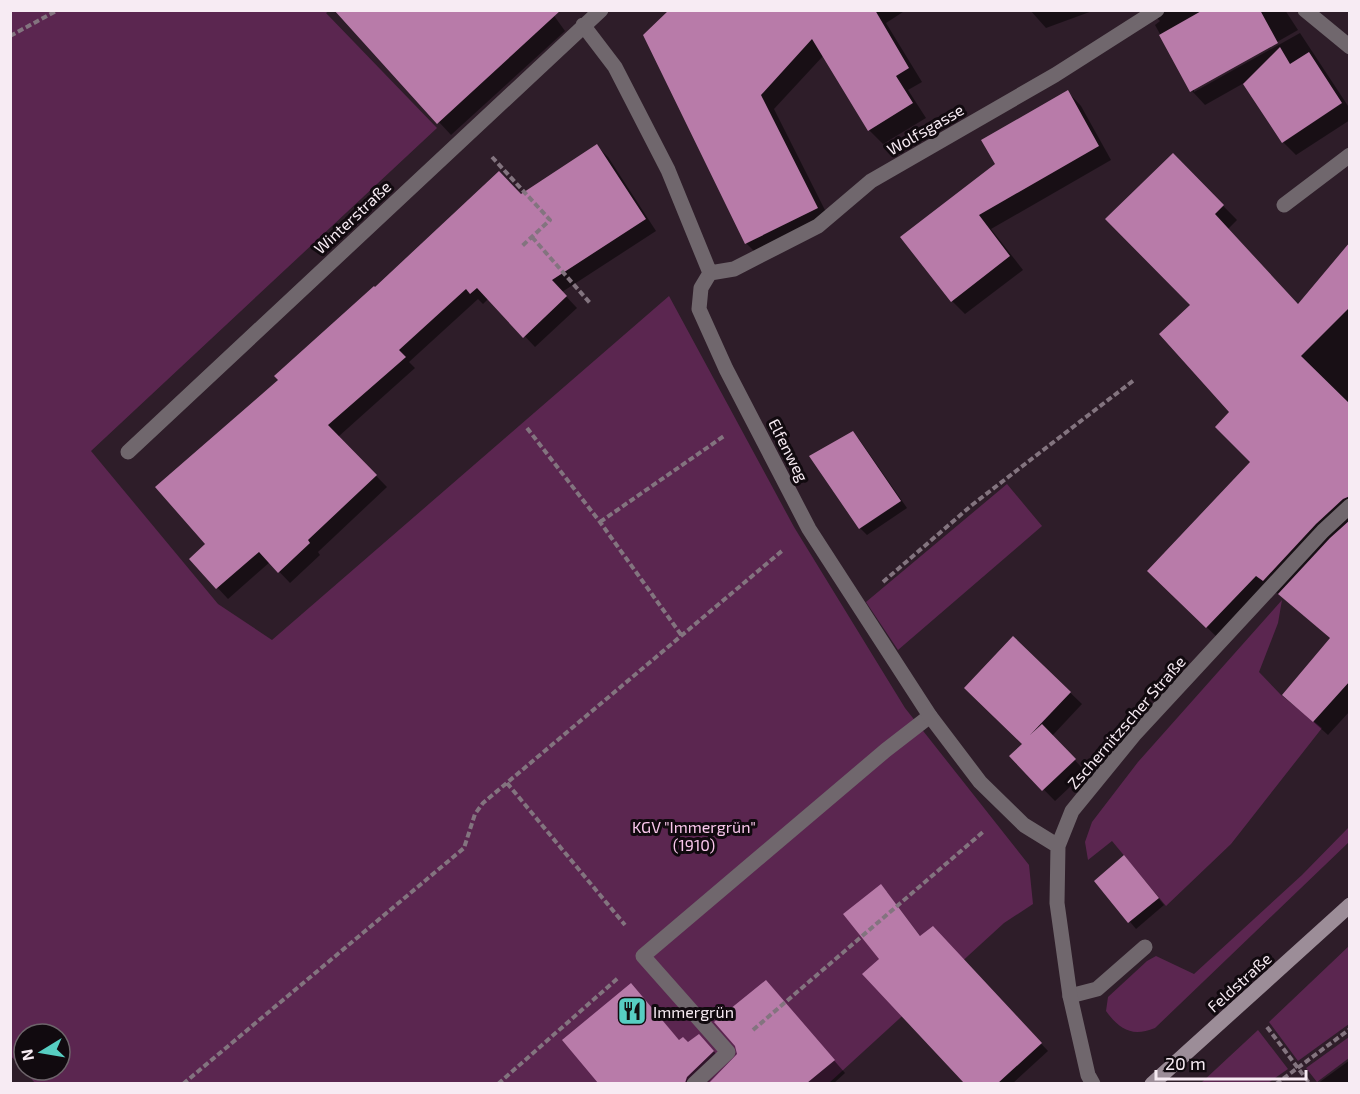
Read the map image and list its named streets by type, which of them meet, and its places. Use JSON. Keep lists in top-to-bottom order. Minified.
{"streets":{"street":["Wolfsgasse","Winterstraße","Elfenweg","Zschernitzscher Straße","Feldstraße"]},"crossings":[["Wolfsgasse","Elfenweg"],["Elfenweg","Zschernitzscher Straße"]],"parks":["KGV \"Immergrün\" (1910)"],"places":{"restaurant":["Immergrün"]},"scale_bar":"20 m","north":"left"}
